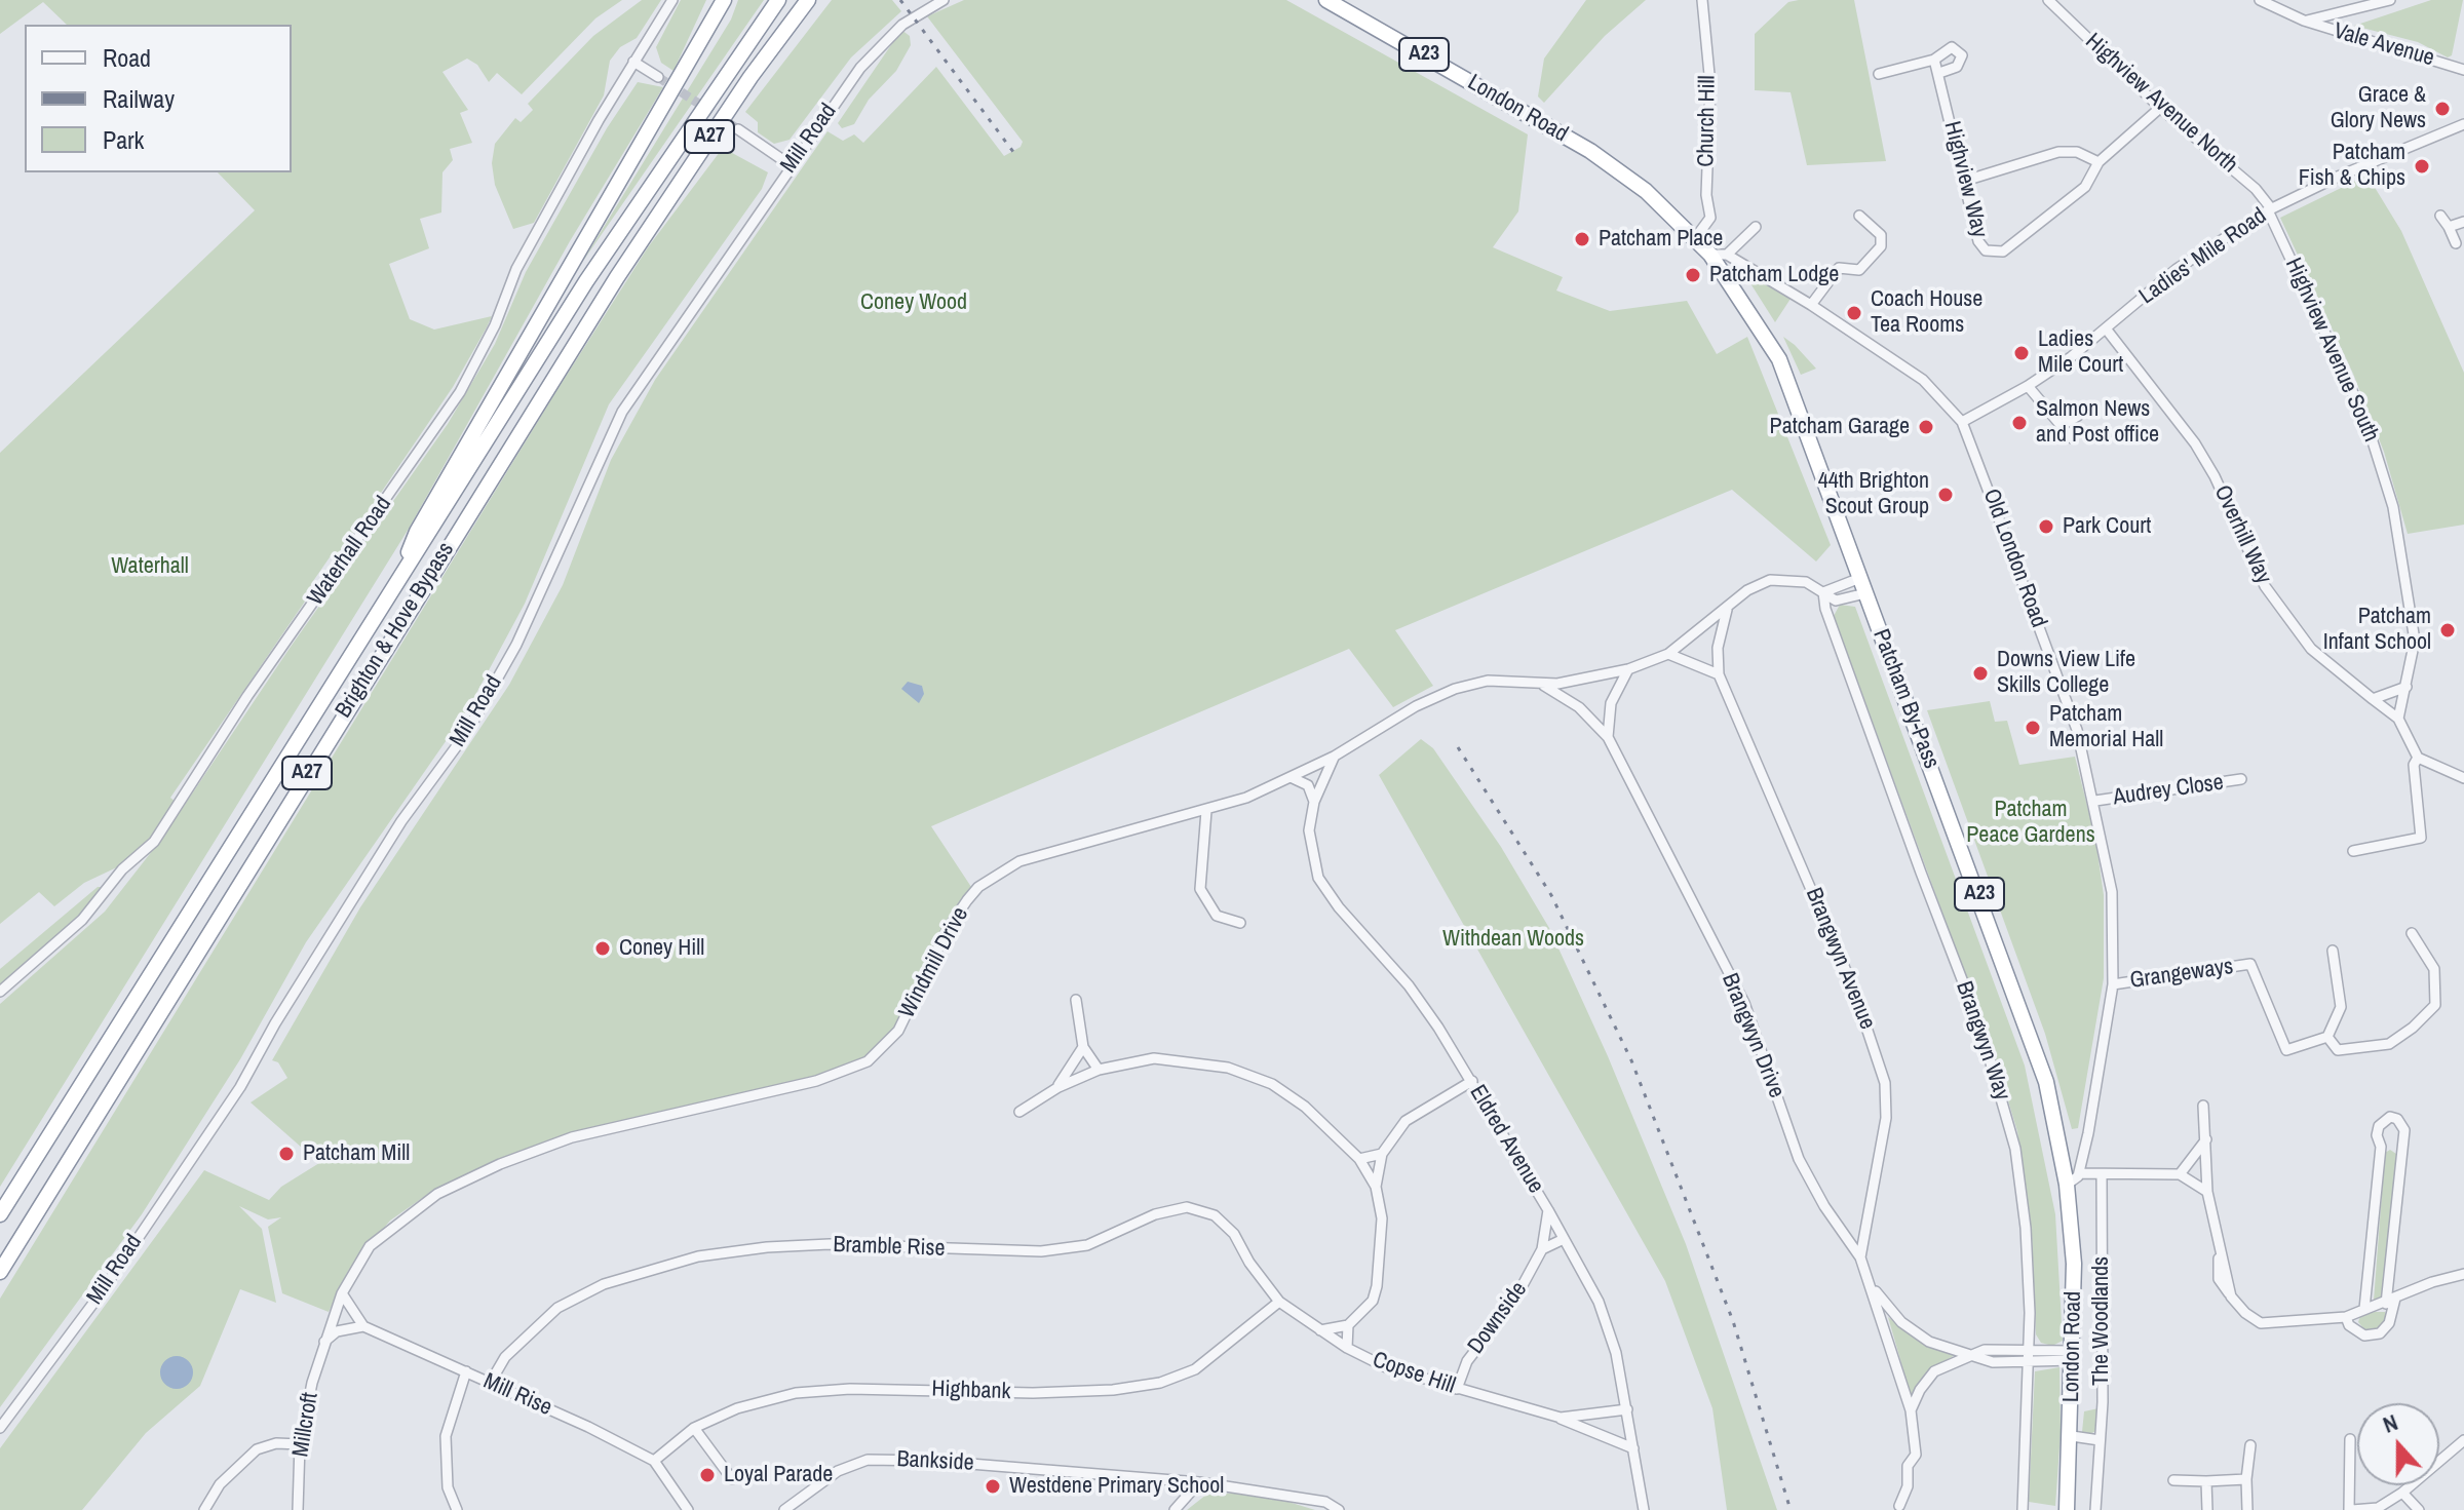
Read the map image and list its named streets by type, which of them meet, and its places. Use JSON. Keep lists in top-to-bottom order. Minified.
{"streets":{"highway":["A23","London Road","A27","Brighton & Hove Bypass","Patcham By-Pass"],"street":["Vale Avenue","Highview Avenue North","Church Hill","Mill Road","Highview Way","Ladies' Mile Road","Highview Avenue South","Overhill Way","Waterhall Road","Old London Road","Audrey Close","Brangwyn Avenue","Windmill Drive","Grangeways","Brangwyn Drive","Brangwyn Way","Eldred Avenue","Bramble Rise","Downside","The Woodlands","Copse Hill","Highbank","Mill Rise","Millcroft","Bankside"]},"crossings":[["Highview Avenue North","Highview Way"],["Highview Avenue North","Ladies' Mile Road"],["Highview Avenue North","Highview Avenue South"],["London Road","Church Hill"],["London Road","Patcham By-Pass"],["London Road","Brangwyn Drive"],["Church Hill","Patcham By-Pass"],["Ladies' Mile Road","Highview Avenue South"],["Ladies' Mile Road","Overhill Way"],["Ladies' Mile Road","Old London Road"],["Highview Avenue South","Overhill Way"],["Old London Road","Audrey Close"],["Old London Road","Grangeways"],["Patcham By-Pass","Windmill Drive"],["Brangwyn Avenue","Windmill Drive"],["Brangwyn Avenue","Brangwyn Drive"],["Windmill Drive","Brangwyn Drive"],["Windmill Drive","Brangwyn Way"],["Windmill Drive","Eldred Avenue"],["Windmill Drive","Millcroft"],["Brangwyn Drive","Brangwyn Way"],["Eldred Avenue","Downside"],["Eldred Avenue","Copse Hill"],["Bramble Rise","Copse Hill"],["Bramble Rise","Highbank"],["Bramble Rise","Mill Rise"],["Downside","Copse Hill"],["Copse Hill","Highbank"],["Highbank","Mill Rise"]],"parks":["Coney Wood","Waterhall","Patcham Peace Gardens","Withdean Woods"],"places":["Grace & Glory News","Patcham Fish & Chips","Patcham Place","Patcham Lodge","Coach House Tea Rooms","Ladies Mile Court","Salmon News and Post office","Patcham Garage","44th Brighton Scout Group","Park Court","Patcham Infant School","Downs View Life Skills College","Patcham Memorial Hall","Coney Hill","Patcham Mill","Loyal Parade","Westdene Primary School"],"legend":["Road","Railway","Park"],"north":"top"}
